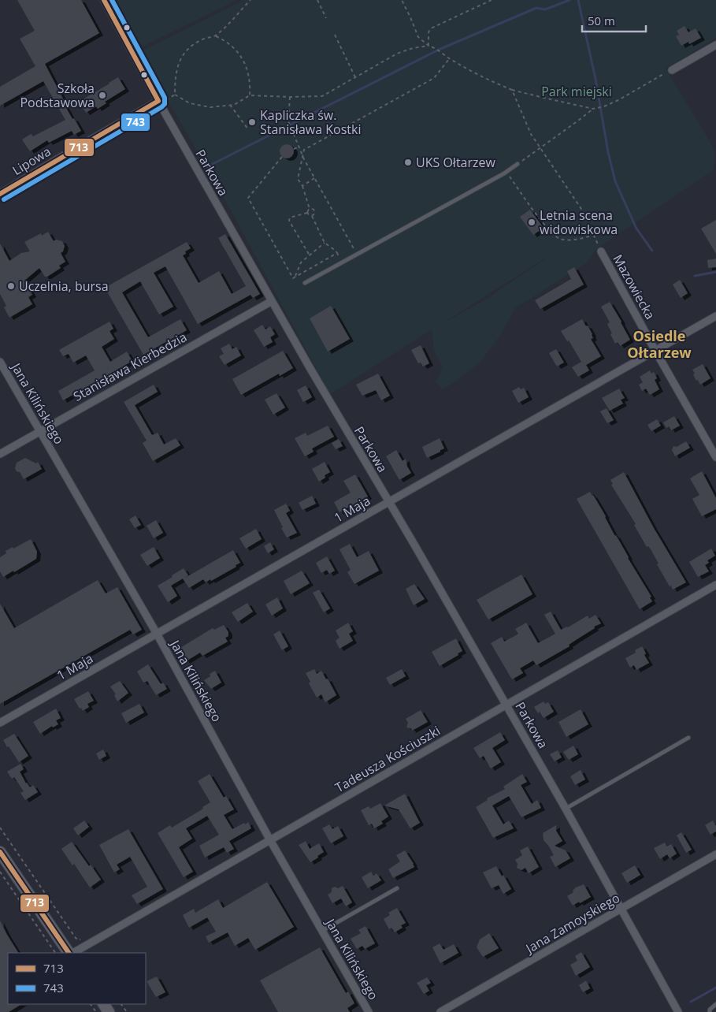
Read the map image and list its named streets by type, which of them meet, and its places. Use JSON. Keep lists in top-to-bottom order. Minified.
{"streets":{"street":["Lipowa","Parkowa","Mazowiecka","Stanisława Kierbedzia","Jana Kilińskiego","1 Maja","Tadeusza Kościuszki","Jana Zamoyskiego"]},"crossings":[["Lipowa","Parkowa"],["Parkowa","Stanisława Kierbedzia"],["Parkowa","1 Maja"],["Parkowa","Tadeusza Kościuszki"],["Parkowa","Jana Zamoyskiego"],["Mazowiecka","1 Maja"],["Stanisława Kierbedzia","Jana Kilińskiego"],["Jana Kilińskiego","1 Maja"],["Jana Kilińskiego","Tadeusza Kościuszki"]],"districts":["Osiedle Ołtarzew"],"parks":["Park miejski"],"places":["Szkoła Podstawowa","Kapliczka św. Stanisława Kostki","UKS Ołtarzew","Letnia scena widowiskowa","Uczelnia, bursa"],"lines":["transit line 713","transit line 743"],"legend":["713","743"],"scale_bar":"50 m"}
